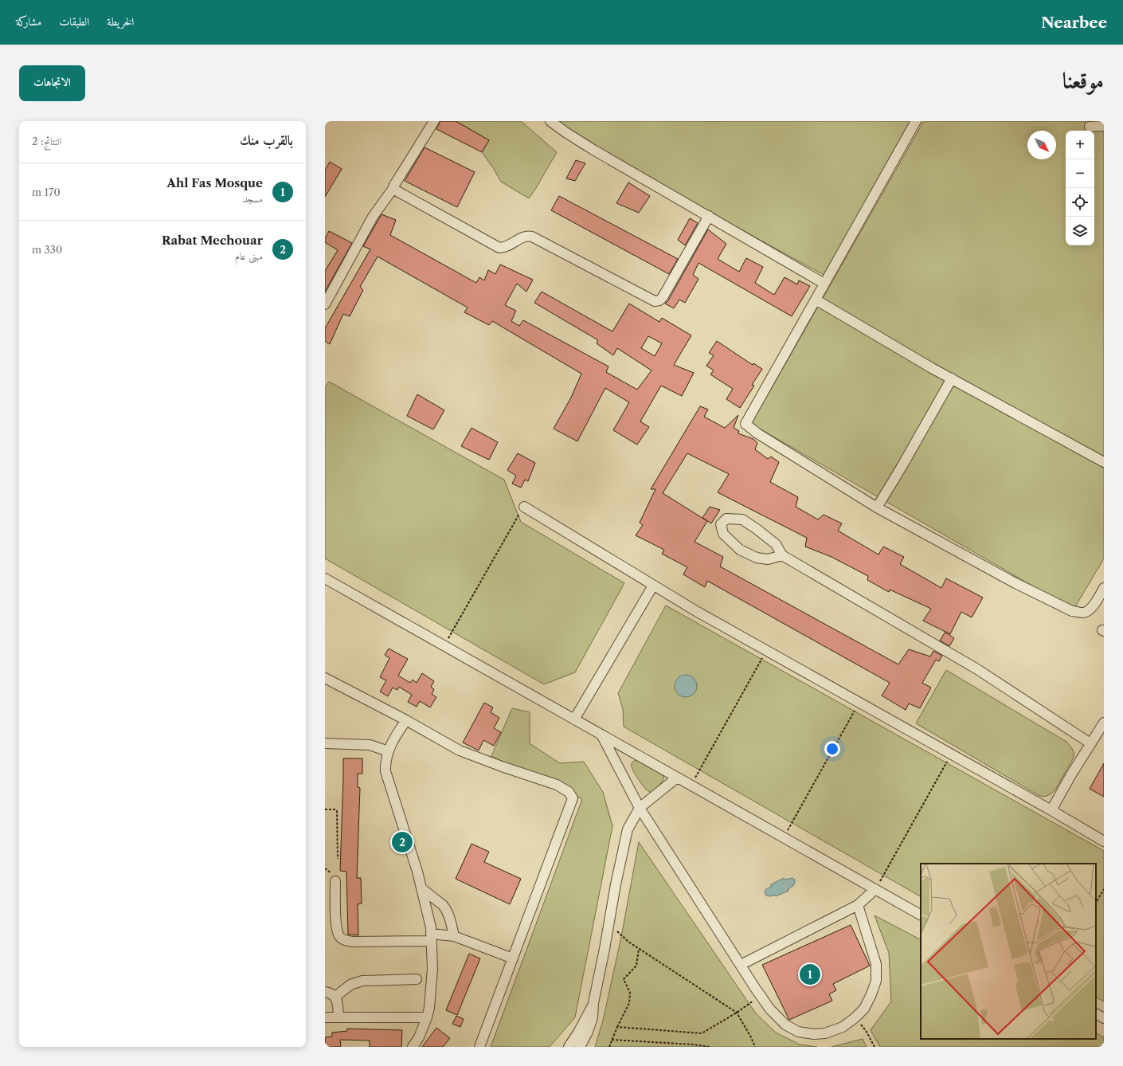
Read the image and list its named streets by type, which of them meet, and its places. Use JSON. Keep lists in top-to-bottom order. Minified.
{"north":"bottom right","page":{"header":"Nearbee","nav":["الخريطة","الطبقات","مشاركة"],"title":"موقعنا","buttons":"الاتجاهات","heading":["بالقرب منك","النتائج: 2"],"map_buttons":["+","−"],"list":[{"mark":"1","name":"Ahl Fas Mosque","note":"مسجد","value":"170 m"},{"mark":"2","name":"Rabat Mechouar","note":"مبنى عام","value":"330 m"}],"pins":["2","1"]}}
